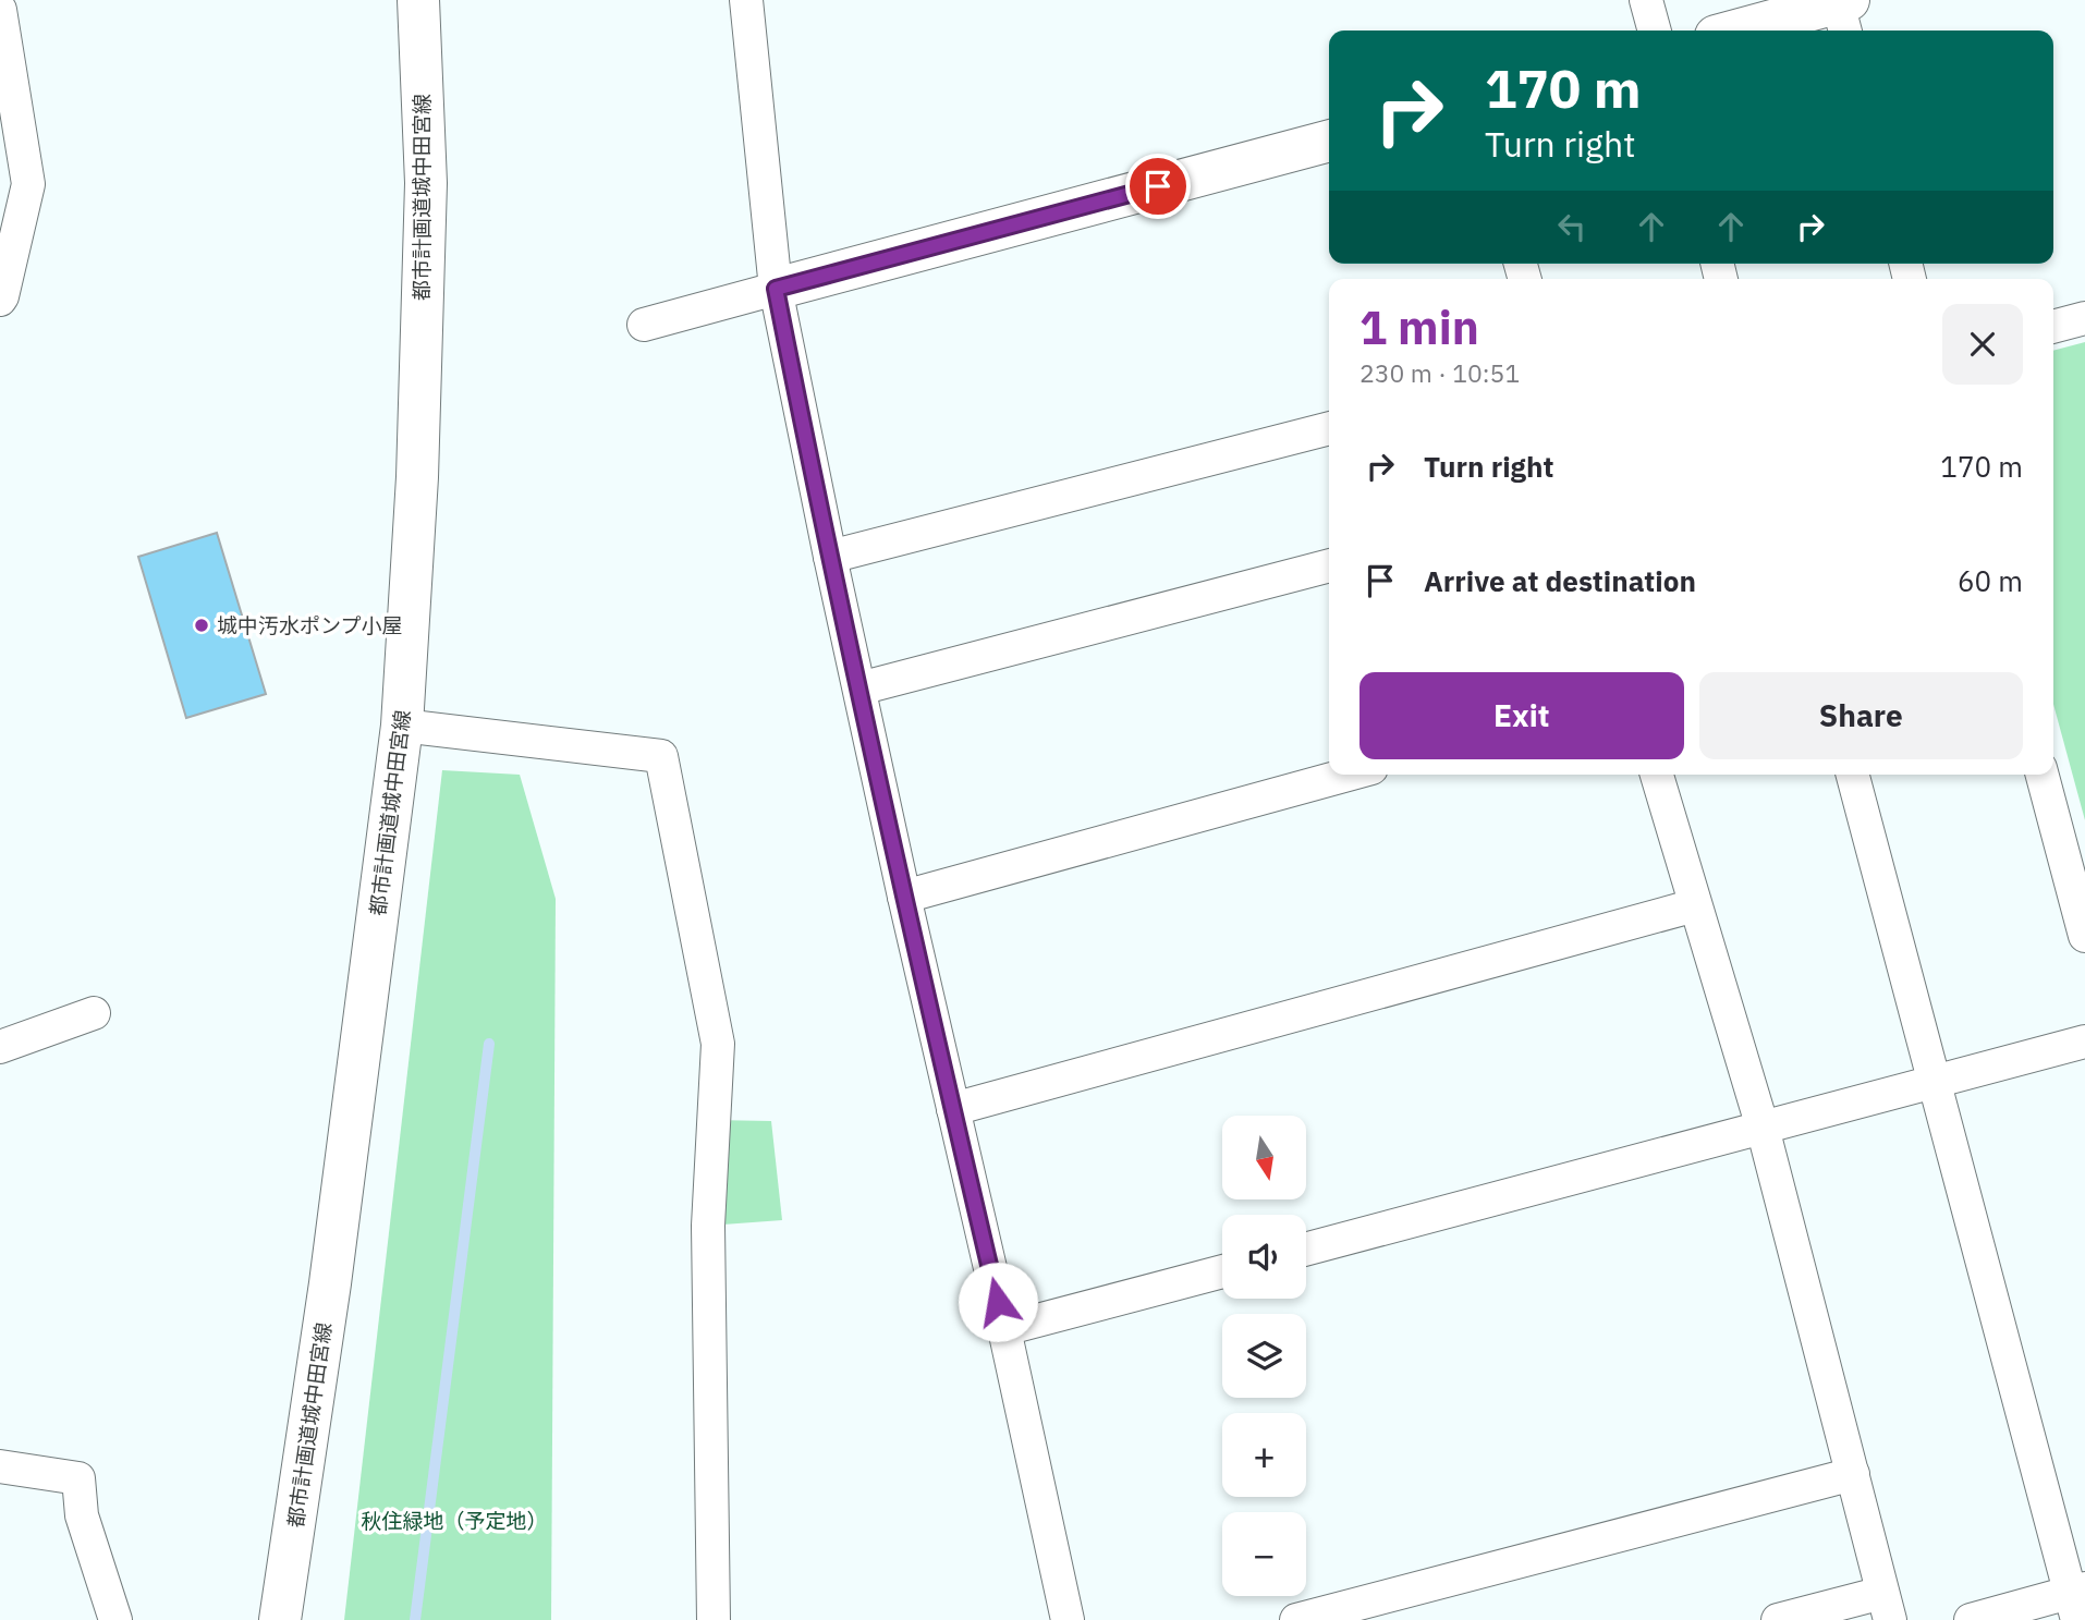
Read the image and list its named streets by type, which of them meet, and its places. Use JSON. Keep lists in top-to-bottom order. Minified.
{"streets":{"street":["都市計画道城中田宮線"]},"parks":["秋住緑地（予定地）"],"places":["城中汚水ポンプ小屋"],"north":"bottom","page":{"turn":["170 m","Turn right"],"heading":["1 min","230 m · 10:51"],"list":[{"name":"Turn right","value":"170 m"},{"name":"Arrive at destination","value":"60 m"}],"buttons":["Exit","Share"],"map_buttons":["+","−"]}}
